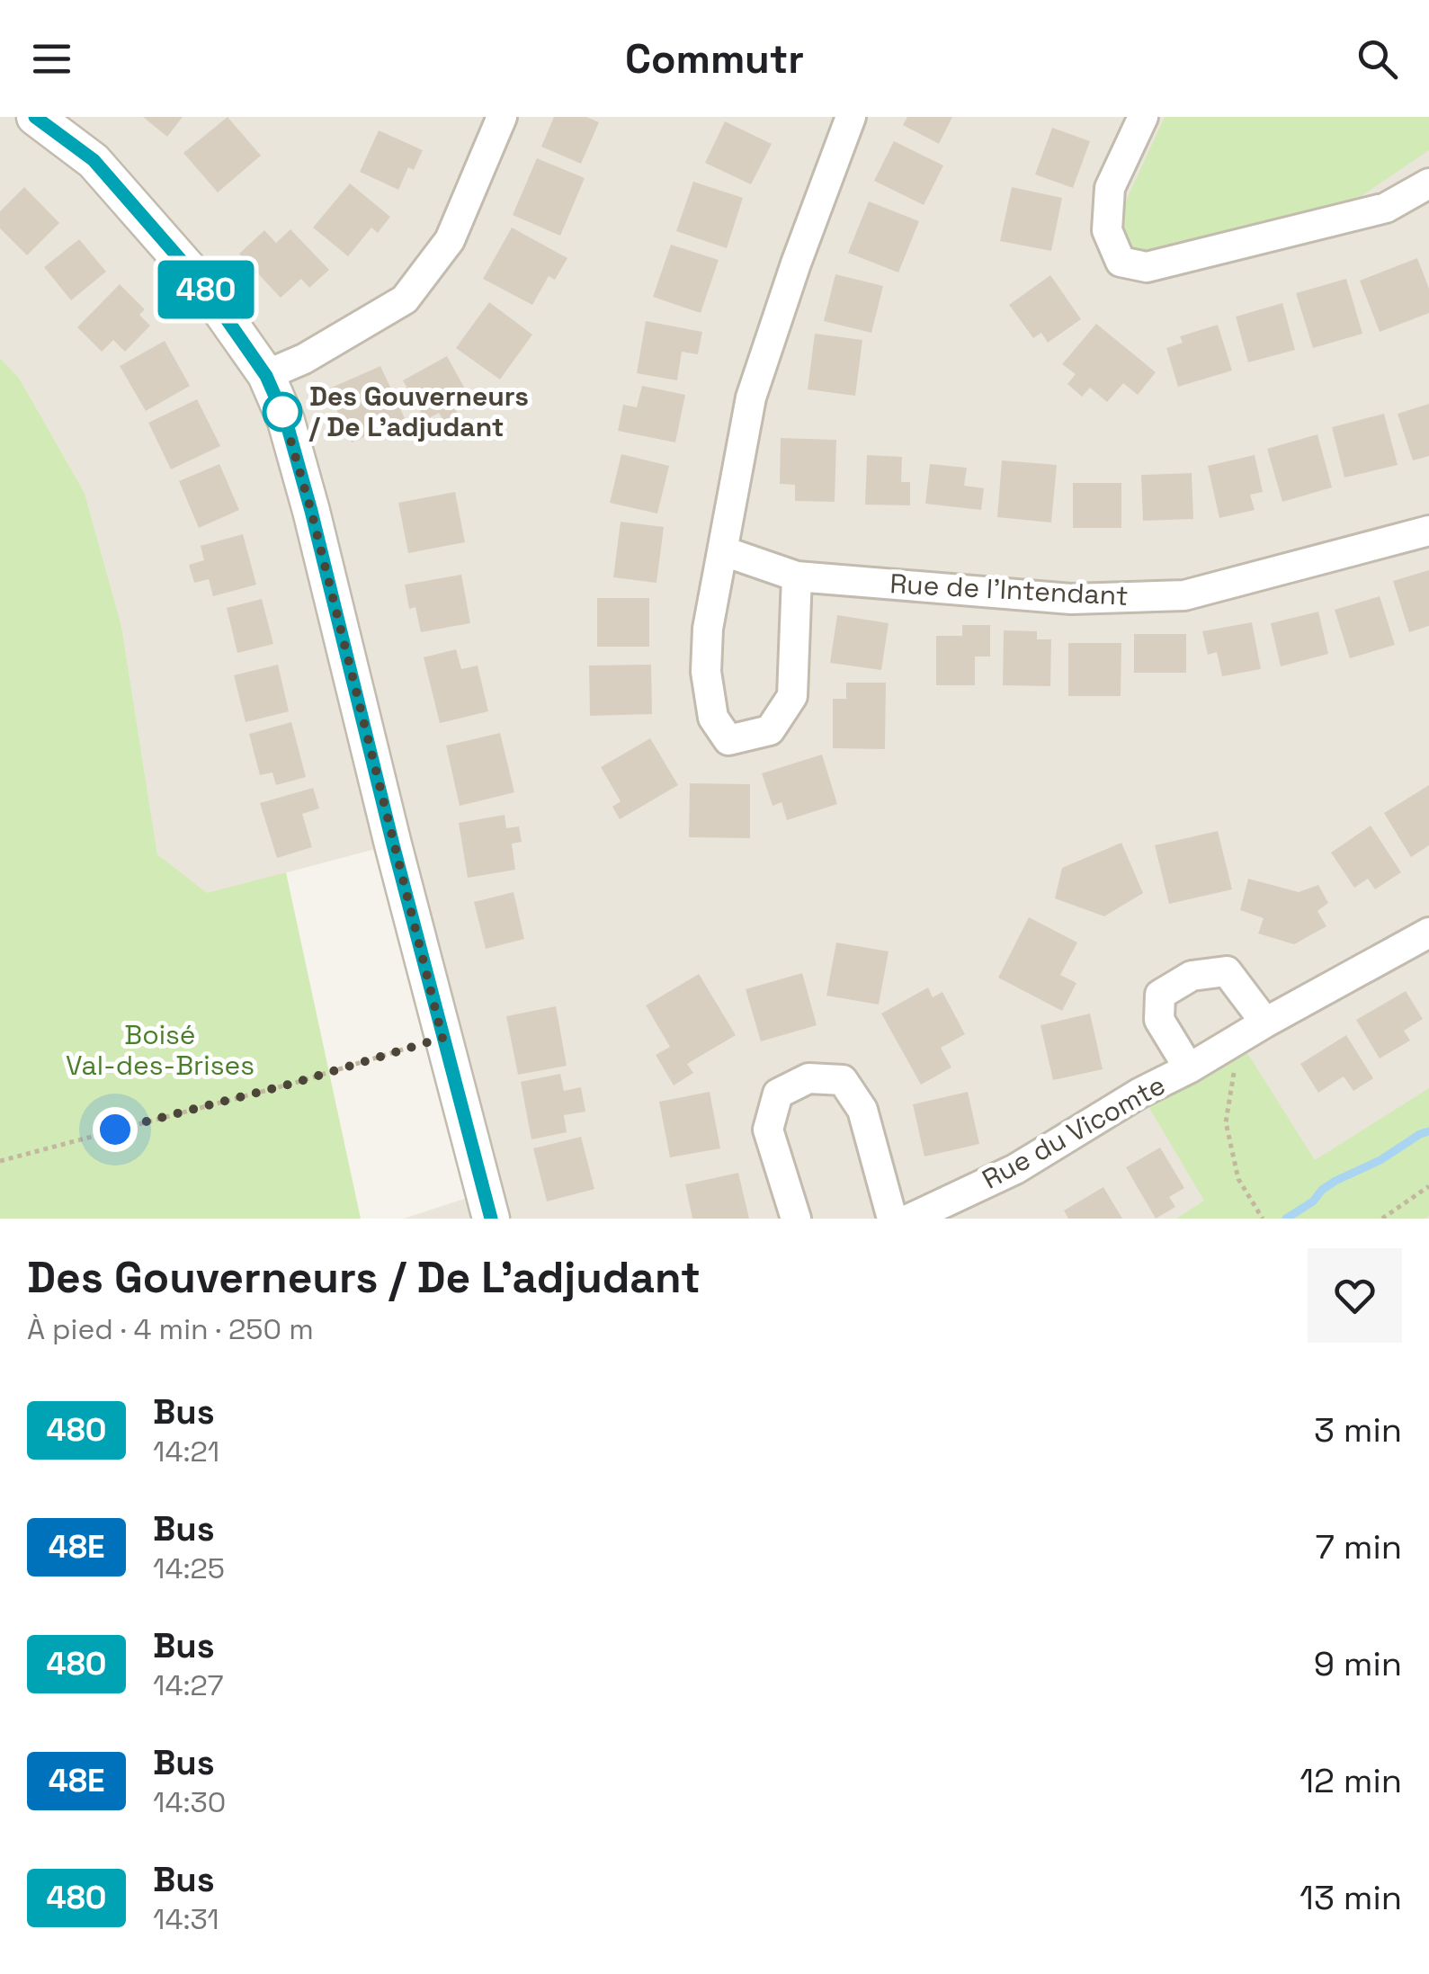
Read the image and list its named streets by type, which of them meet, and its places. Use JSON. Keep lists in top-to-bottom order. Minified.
{"streets":{"street":["Rue de l'Intendant","Rue du Vicomte"]},"parks":["Boisé Val-des-Brises"],"places":["Des Gouverneurs / De L'adjudant"],"lines":["bus line 48O"],"page":{"header":"Commutr","on_map":"48O","heading":["Des Gouverneurs / De L'adjudant","À pied · 4 min · 250 m"],"list":[{"mark":"48O","name":"Bus","note":"14:21","value":"3 min"},{"mark":"48E","name":"Bus","note":"14:25","value":"7 min"},{"mark":"48O","name":"Bus","note":"14:27","value":"9 min"},{"mark":"48E","name":"Bus","note":"14:30","value":"12 min"},{"mark":"48O","name":"Bus","note":"14:31","value":"13 min"}]}}
